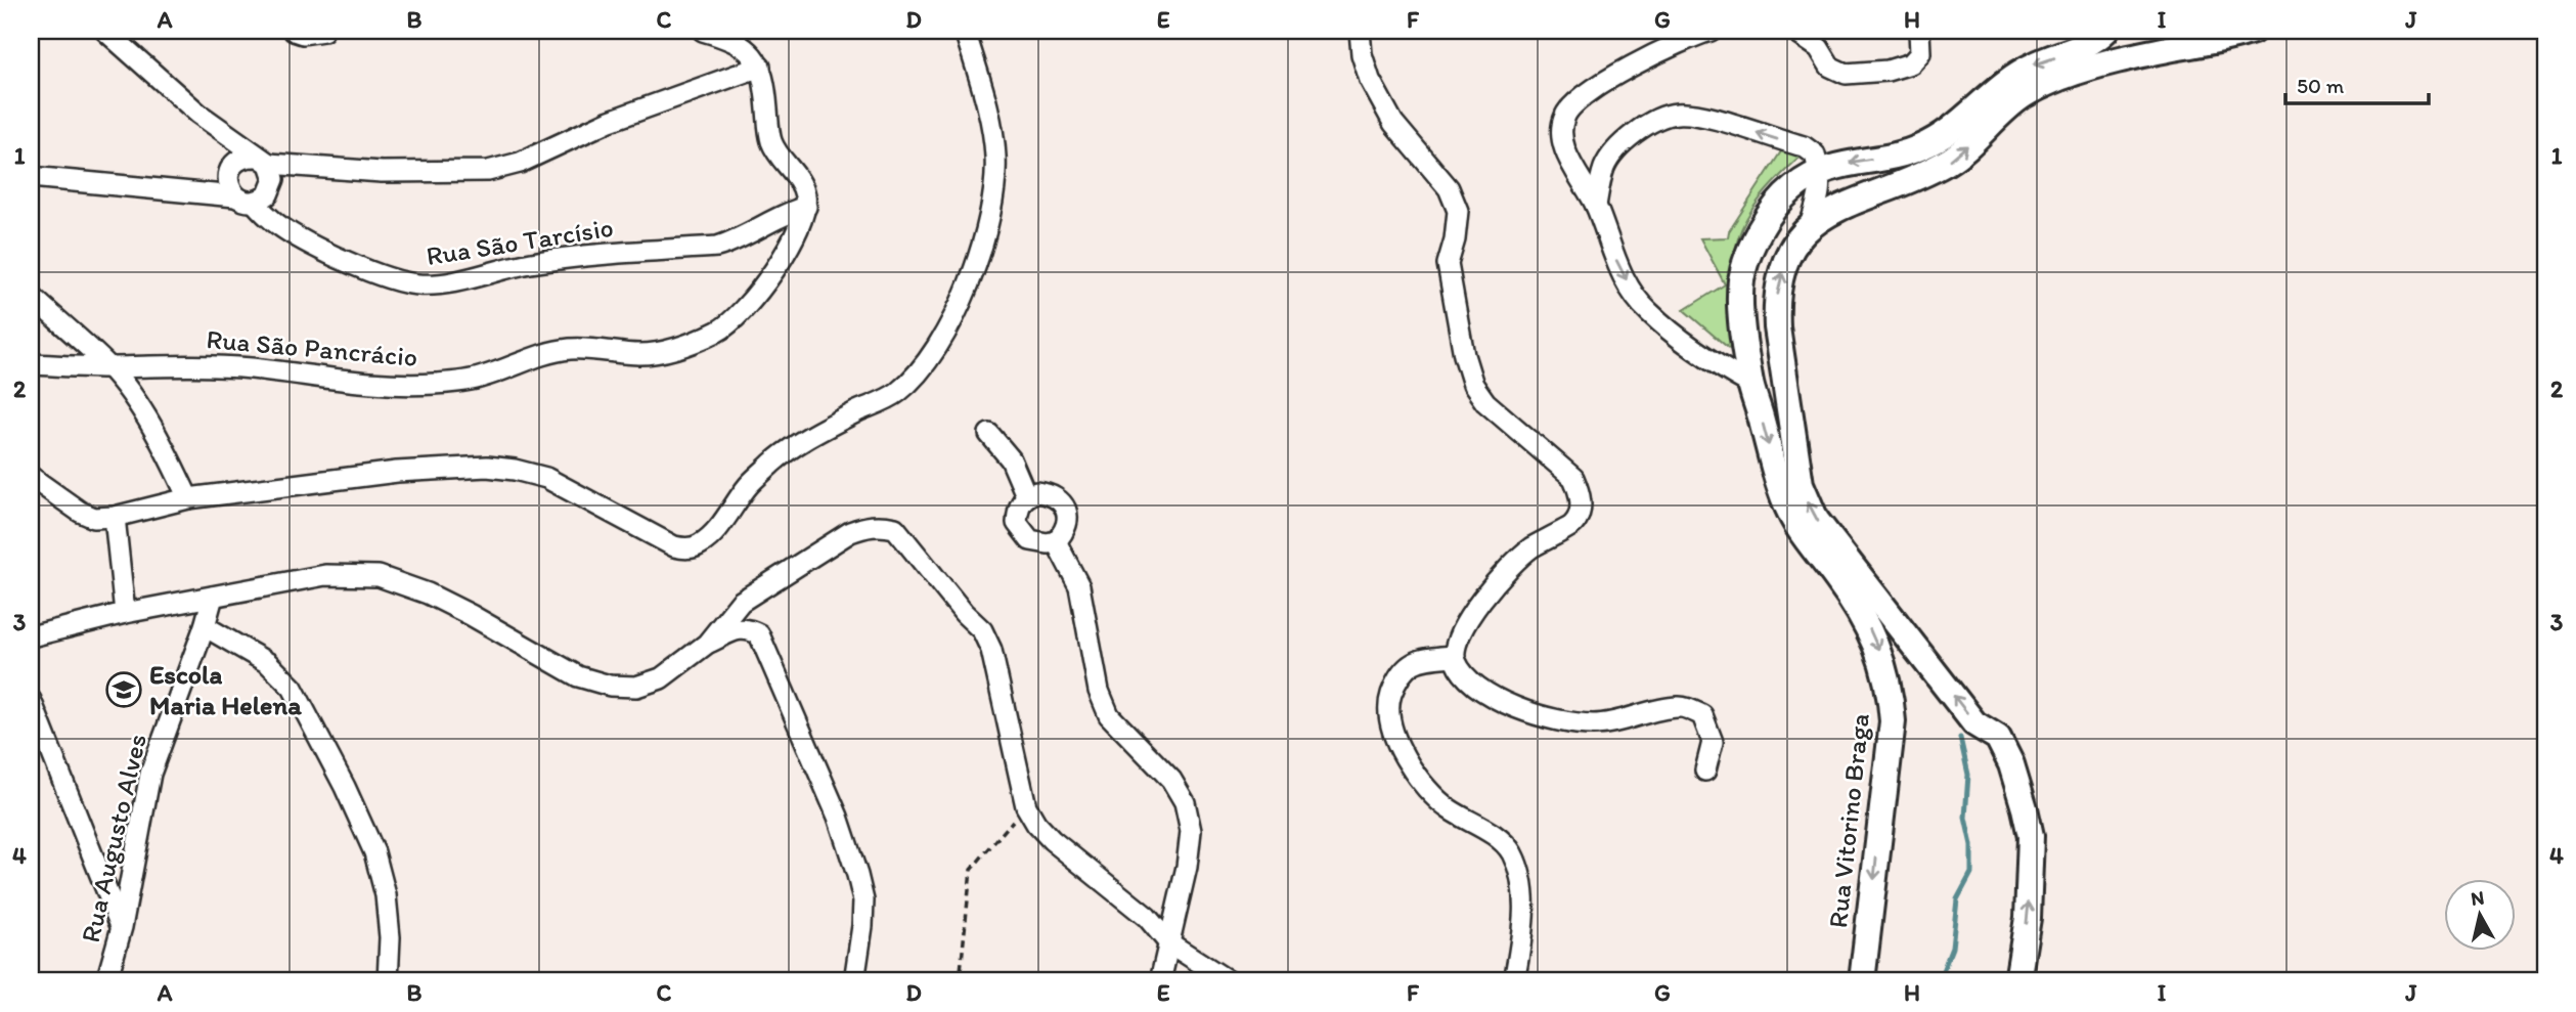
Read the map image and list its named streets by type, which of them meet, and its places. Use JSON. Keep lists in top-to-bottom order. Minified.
{"streets":{"main road":["Rua Vitorino Braga"],"street":["Rua São Tarcísio","Rua São Pancrácio","Rua Augusto Alves"]},"crossings":[["Rua São Tarcísio","Rua São Pancrácio"]],"places":{"school or university":["Escola Maria Helena"]},"scale_bar":"50 m","north":"top","grid":{"columns":["A","B","C","D","E","F","G","H","I","J"],"rows":["1","2","3","4"]}}
